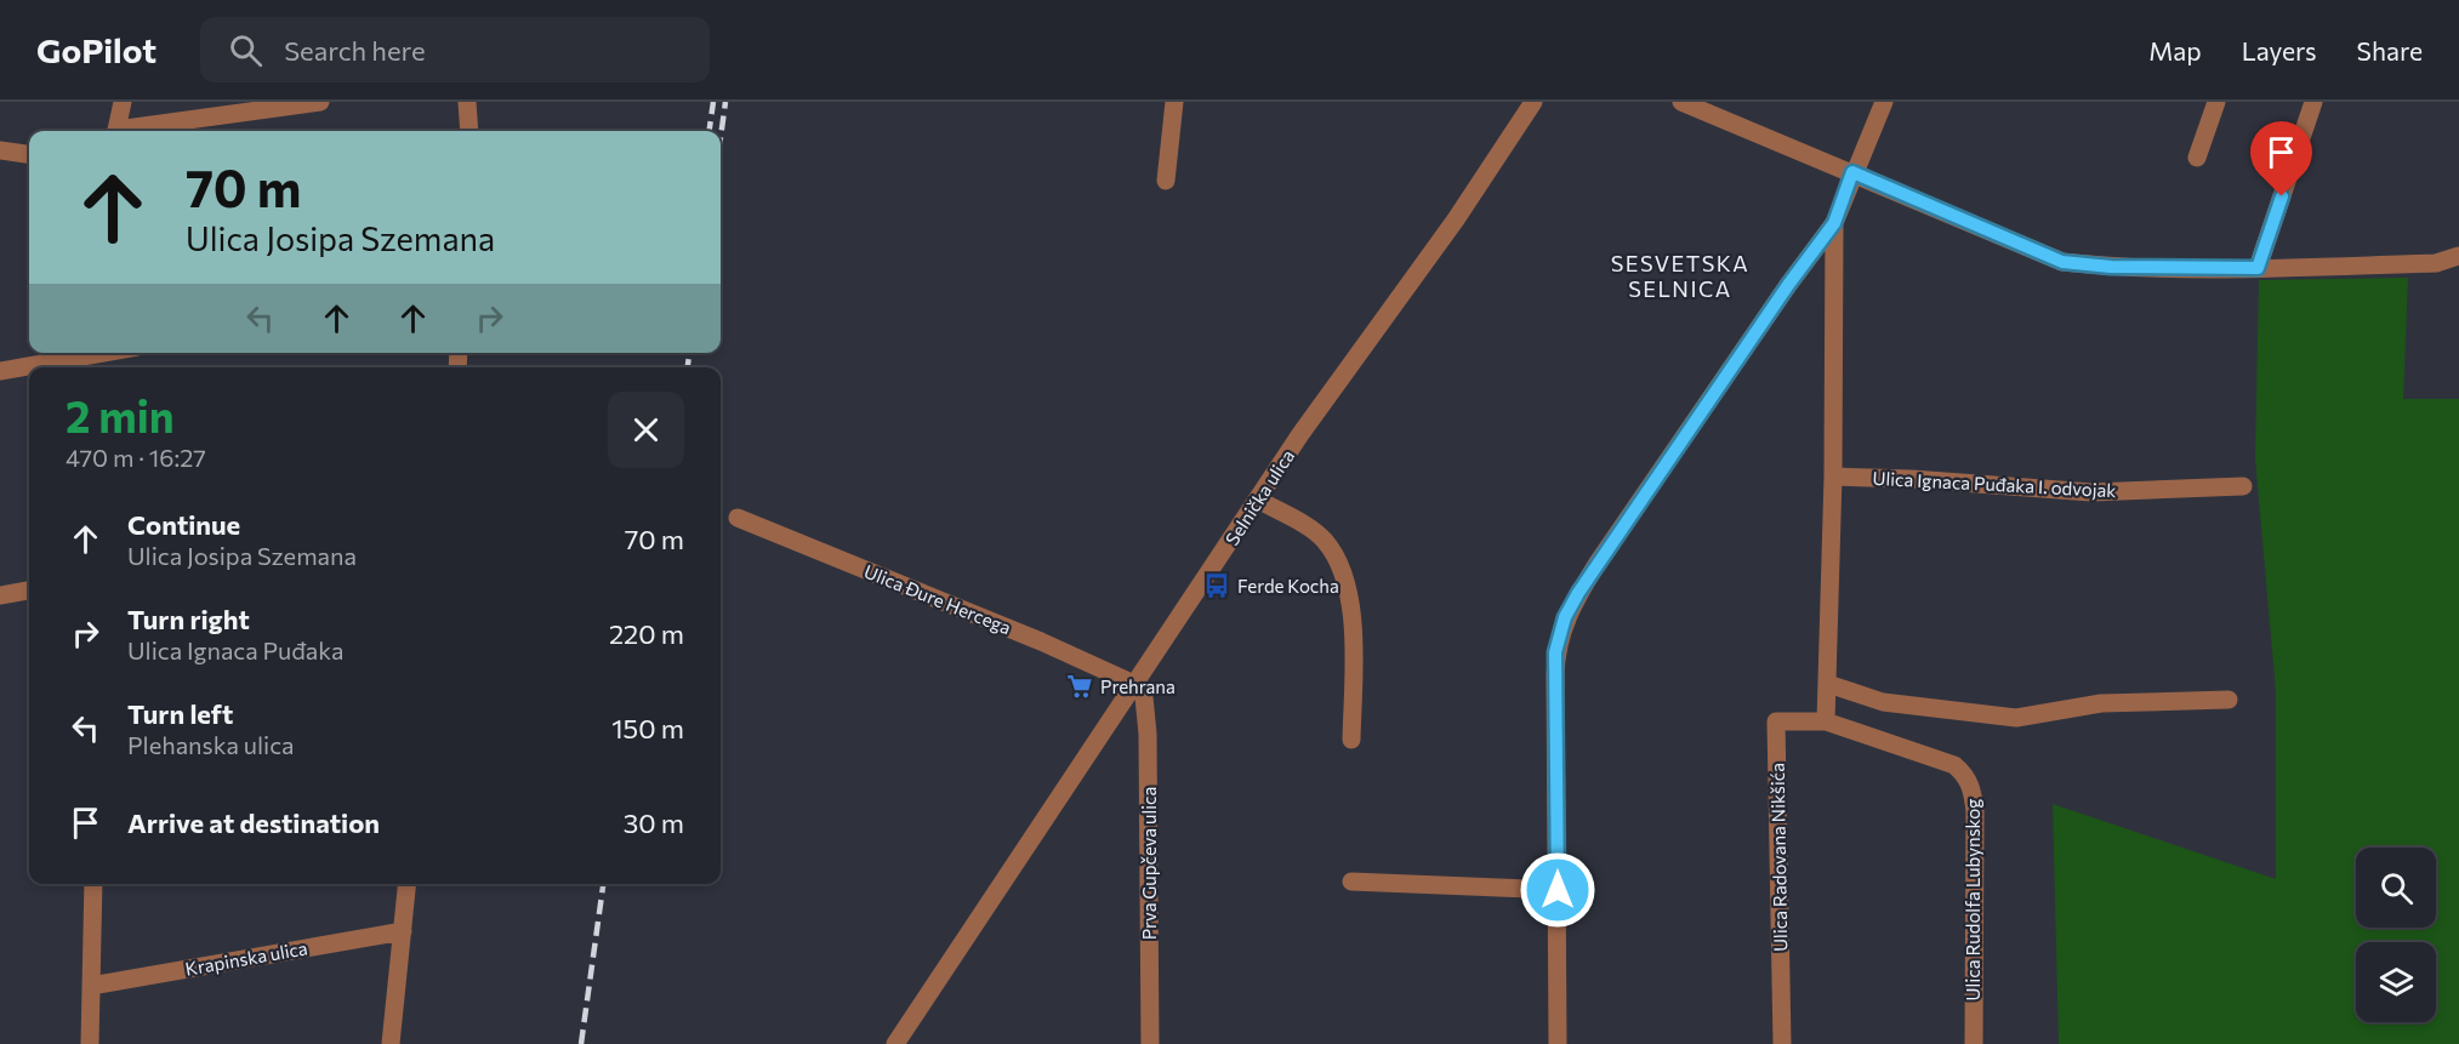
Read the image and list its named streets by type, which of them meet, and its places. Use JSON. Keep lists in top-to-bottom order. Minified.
{"streets":{"street":["Ulica Ignaca Puđaka I. odvojak","Selnička ulica","Ulica Đure Hercega","Ulica Radovana Nikšića","Prva Gupčeva ulica","Ulica Rudolfa Lubynskog","Krapinska ulica"]},"crossings":[["Selnička ulica","Ulica Đure Hercega"],["Selnička ulica","Prva Gupčeva ulica"],["Ulica Đure Hercega","Prva Gupčeva ulica"],["Ulica Radovana Nikšića","Ulica Rudolfa Lubynskog"]],"districts":["SESVETSKA SELNICA"],"places":{"bus stop":["Ferde Kocha"],"supermarket":["Prehrana"]},"page":{"header":"GoPilot","search":"Search here","nav":["Map","Layers","Share"],"turn":["70 m","Ulica Josipa Szemana"],"heading":["2 min","470 m · 16:27"],"list":[{"name":"Continue","note":"Ulica Josipa Szemana","value":"70 m"},{"name":"Turn right","note":"Ulica Ignaca Puđaka","value":"220 m"},{"name":"Turn left","note":"Plehanska ulica","value":"150 m"},{"name":"Arrive at destination","value":"30 m"}]}}
